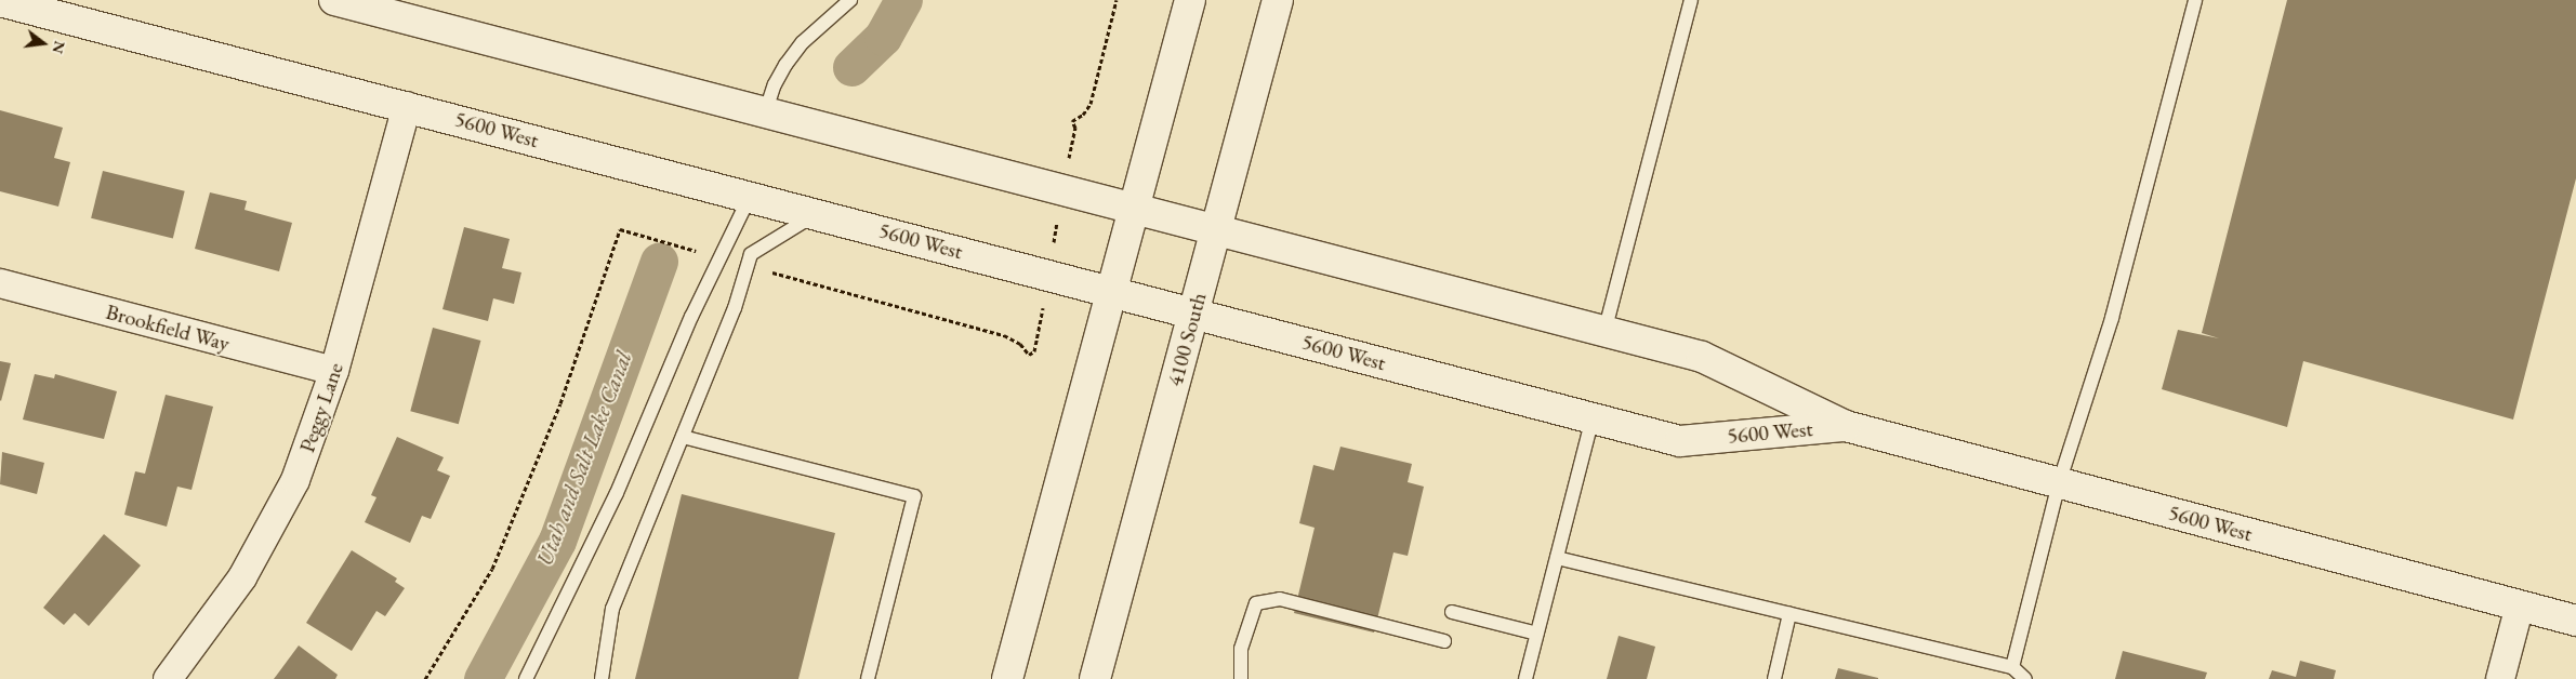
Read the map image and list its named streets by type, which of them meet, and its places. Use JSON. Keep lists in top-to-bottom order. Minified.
{"streets":{"main road":["5600 West","4100 South"],"street":["Brookfield Way","Peggy Lane"]},"crossings":[["5600 West","4100 South"],["5600 West","Peggy Lane"],["Brookfield Way","Peggy Lane"]],"water":["Utah and Salt Lake Canal"],"north":"right"}
